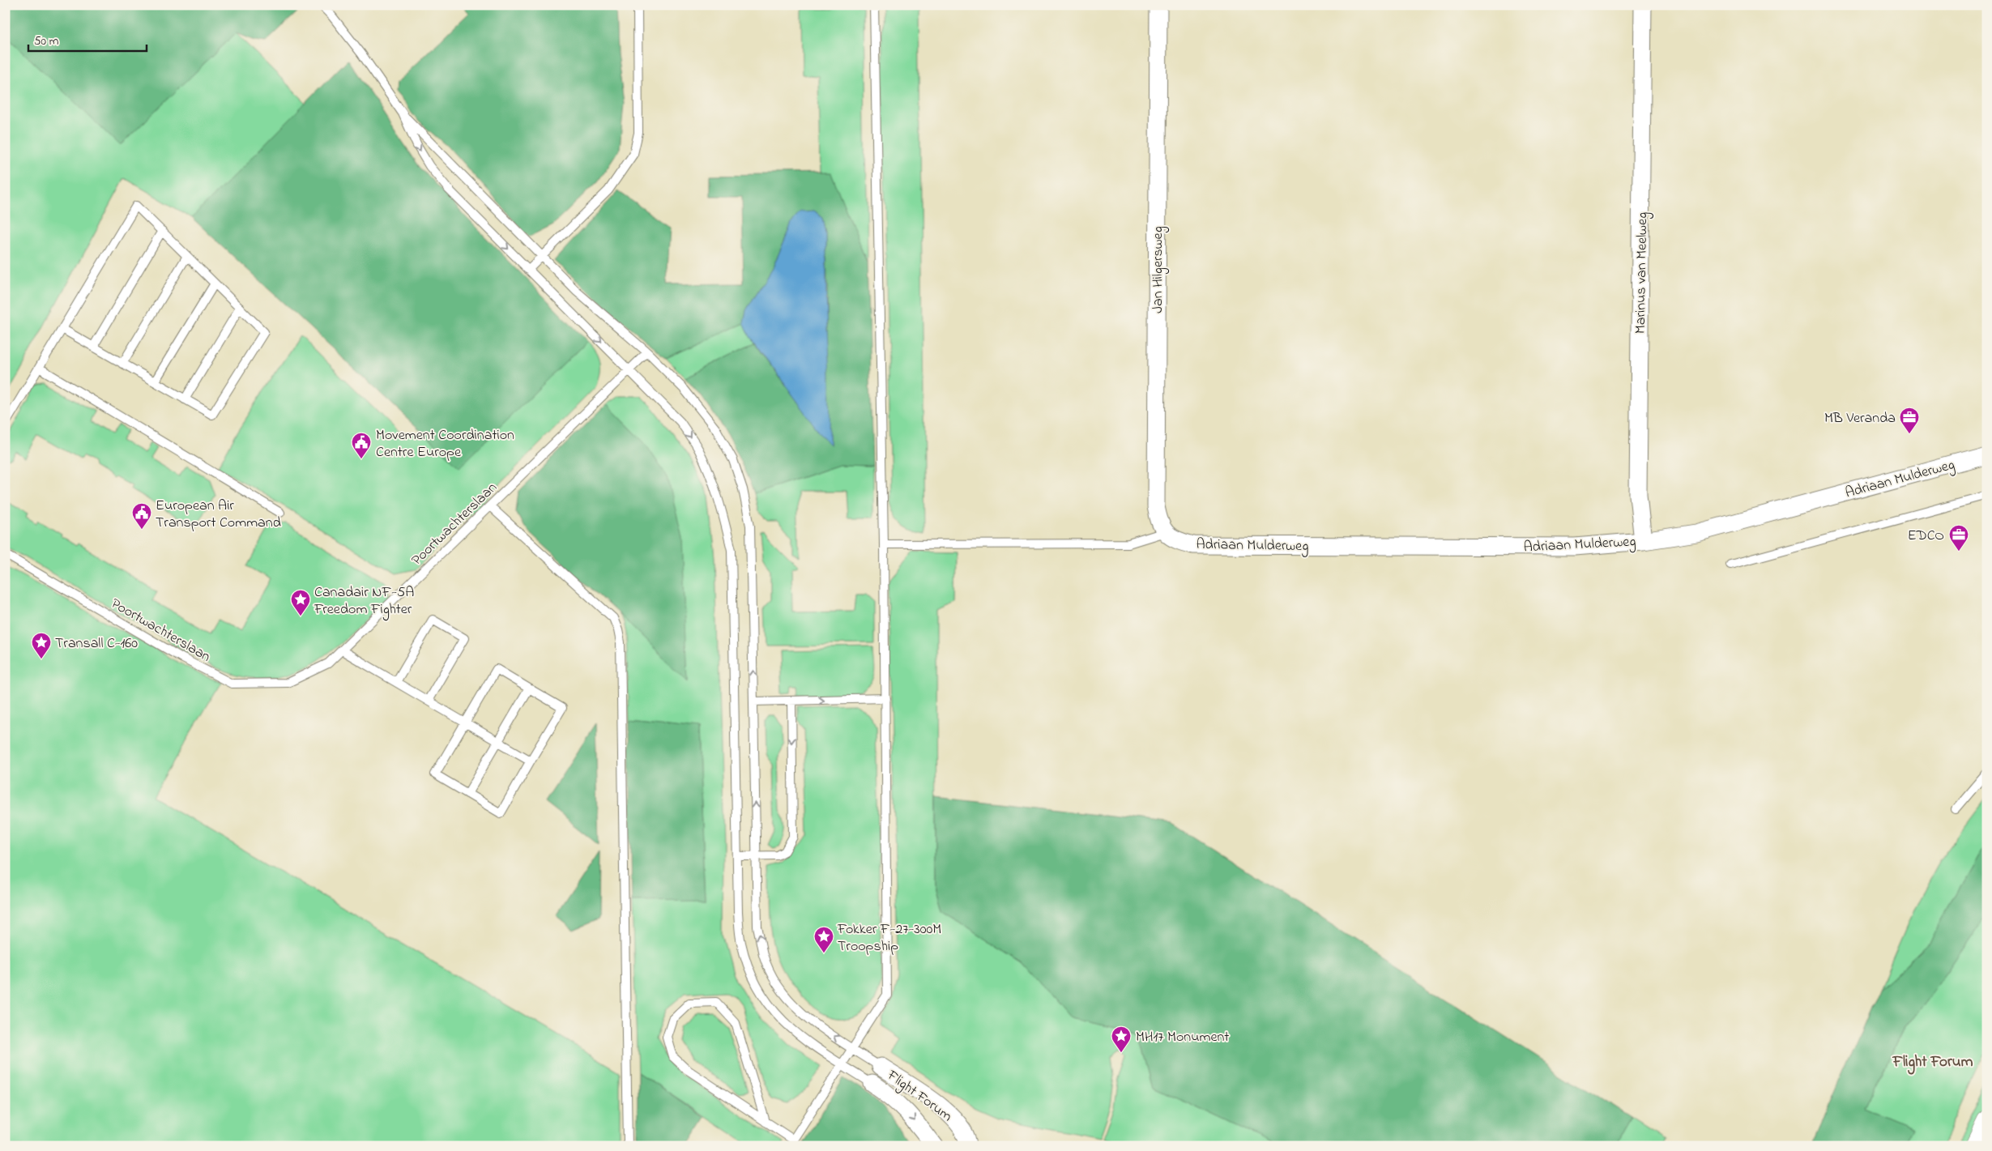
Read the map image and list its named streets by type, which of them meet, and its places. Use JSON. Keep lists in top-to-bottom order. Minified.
{"streets":{"street":["Jan Hilgersweg","Marinus van Meelweg","Adriaan Mulderweg","Flight Forum"],"lane":["Poortwachterslaan"]},"crossings":[["Jan Hilgersweg","Adriaan Mulderweg"],["Marinus van Meelweg","Adriaan Mulderweg"]],"districts":["Flight Forum"],"places":{"office":["MB Veranda","EDCO"],"public building":["Movement Coordination Centre Europe","European Air Transport Command"],"place":["Canadair NF-5A Freedom Fighter","Transall C-160","Fokker F-27-300M Troopship","MH17 Monument"]},"scale_bar":"50 m"}
